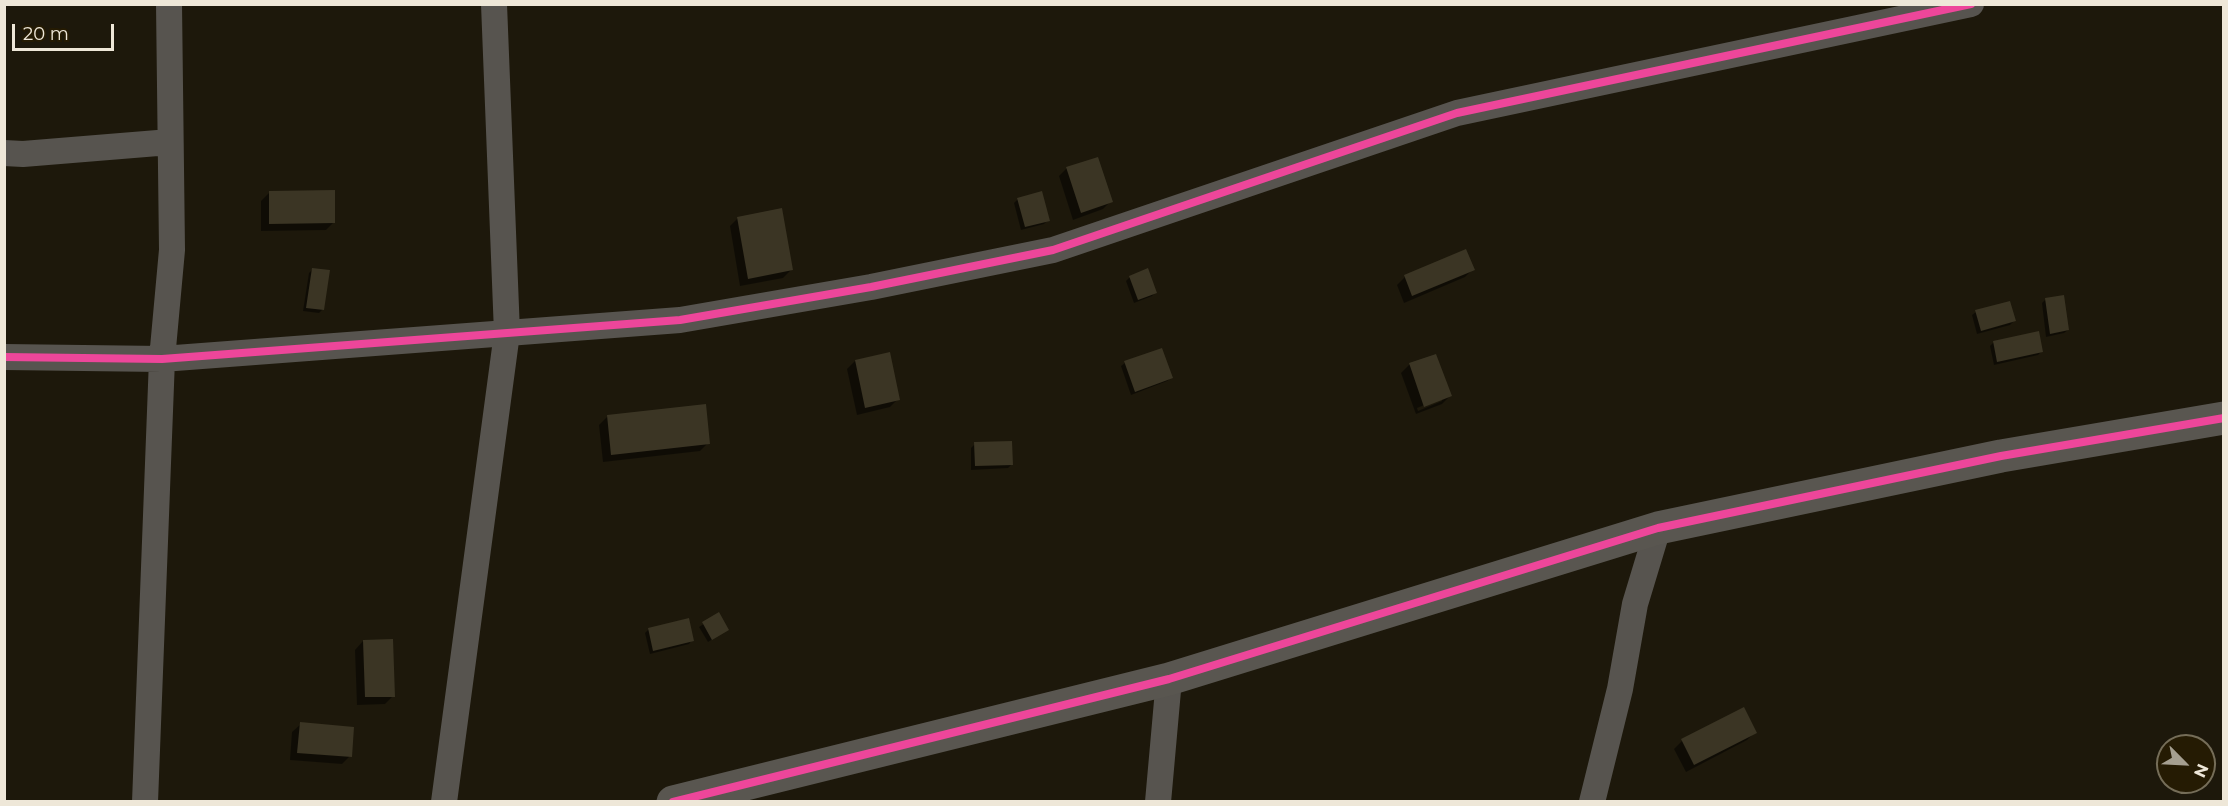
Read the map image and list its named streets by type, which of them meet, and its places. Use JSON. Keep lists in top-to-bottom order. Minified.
{"scale_bar":"20 m","north":"bottom right"}
